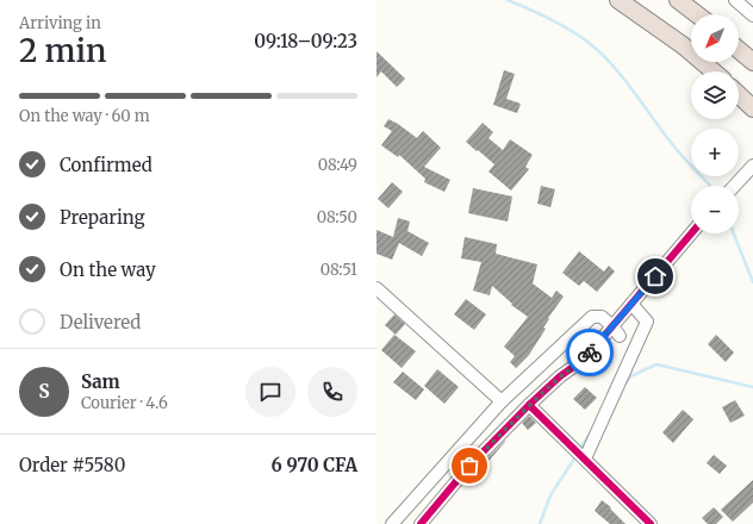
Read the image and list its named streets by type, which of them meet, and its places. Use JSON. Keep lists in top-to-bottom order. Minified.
{"north":"bottom left","page":{"heading":["2 min","Arriving in","09:18–09:23"],"panel":["Sam","Courier · 4.6","Order #5580","6 970 CFA"],"map_buttons":["+","−"],"bar":"On the way · 60 m","list":[["Confirmed","08:49"],["Preparing","08:50"],["On the way","08:51"],"Delivered"],"round":"S"}}
